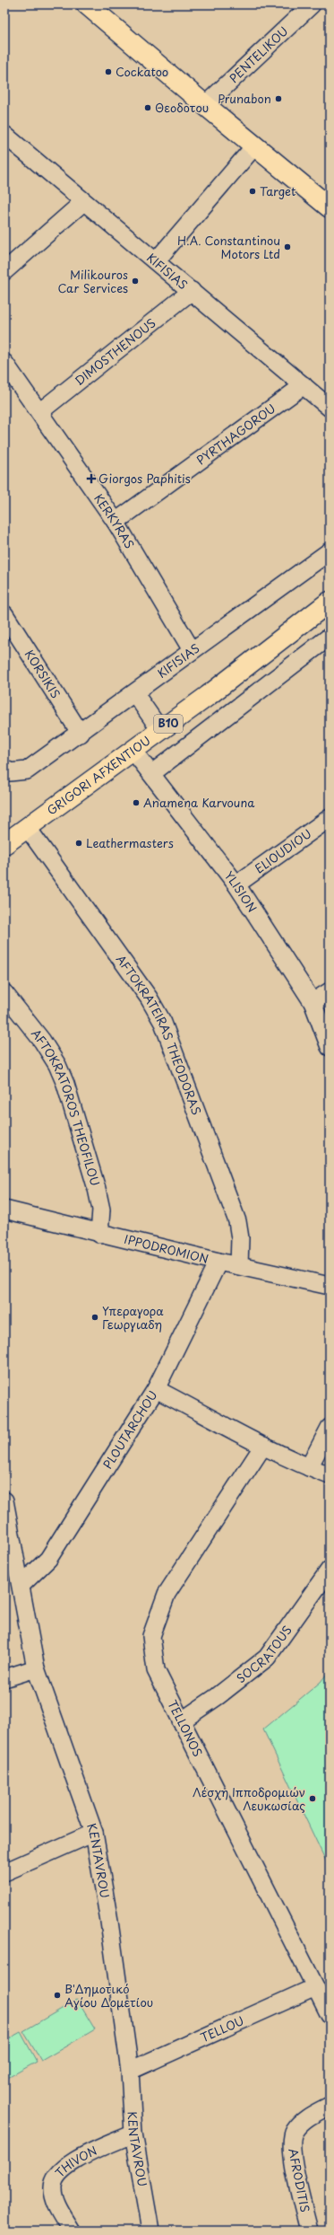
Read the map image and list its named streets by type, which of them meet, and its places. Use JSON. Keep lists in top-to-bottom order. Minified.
{"streets":{"main road":["B10","GRIGORI AFXENTIOU"],"street":["PENTELIKOU","KIFISIAS","DIMOSTHENOUS","PYRTHAGOROU","KERKYRAS","KORSIKIS","ELIOUDIOU","YLISION","AFTOKRATEIRAS THEODORAS","AFTOKRATOROS THEOFILOU","IPPODROMION","PLOUTARCHOU","SOCRATOUS","TELLONOS","KENTAVROU","TELLOU","THIVON","AFRODITIS"]},"crossings":[["KIFISIAS","DIMOSTHENOUS"],["KIFISIAS","PYRTHAGOROU"],["KIFISIAS","KERKYRAS"],["KIFISIAS","KORSIKIS"],["DIMOSTHENOUS","KERKYRAS"],["PYRTHAGOROU","KERKYRAS"],["GRIGORI AFXENTIOU","YLISION"],["GRIGORI AFXENTIOU","AFTOKRATEIRAS THEODORAS"],["ELIOUDIOU","YLISION"],["AFTOKRATEIRAS THEODORAS","IPPODROMION"],["AFTOKRATOROS THEOFILOU","IPPODROMION"],["IPPODROMION","PLOUTARCHOU"],["PLOUTARCHOU","KENTAVROU"],["SOCRATOUS","TELLONOS"],["TELLONOS","TELLOU"],["KENTAVROU","TELLOU"],["KENTAVROU","THIVON"]],"places":{"other":["Cockatoo","Prunabon","Θεοδοτου","Target","H.A. Constantinou Motors Ltd","Milikouros Car Services","Anamena Karvouna","Leathermasters","Υπεραγορα Γεωργιαδη","Λέσχη Ιπποδρομιών Λευκωσίας","Β'Δημοτικό Αγίου Δομετίου"],"health":["Giorgos Paphitis"]}}
